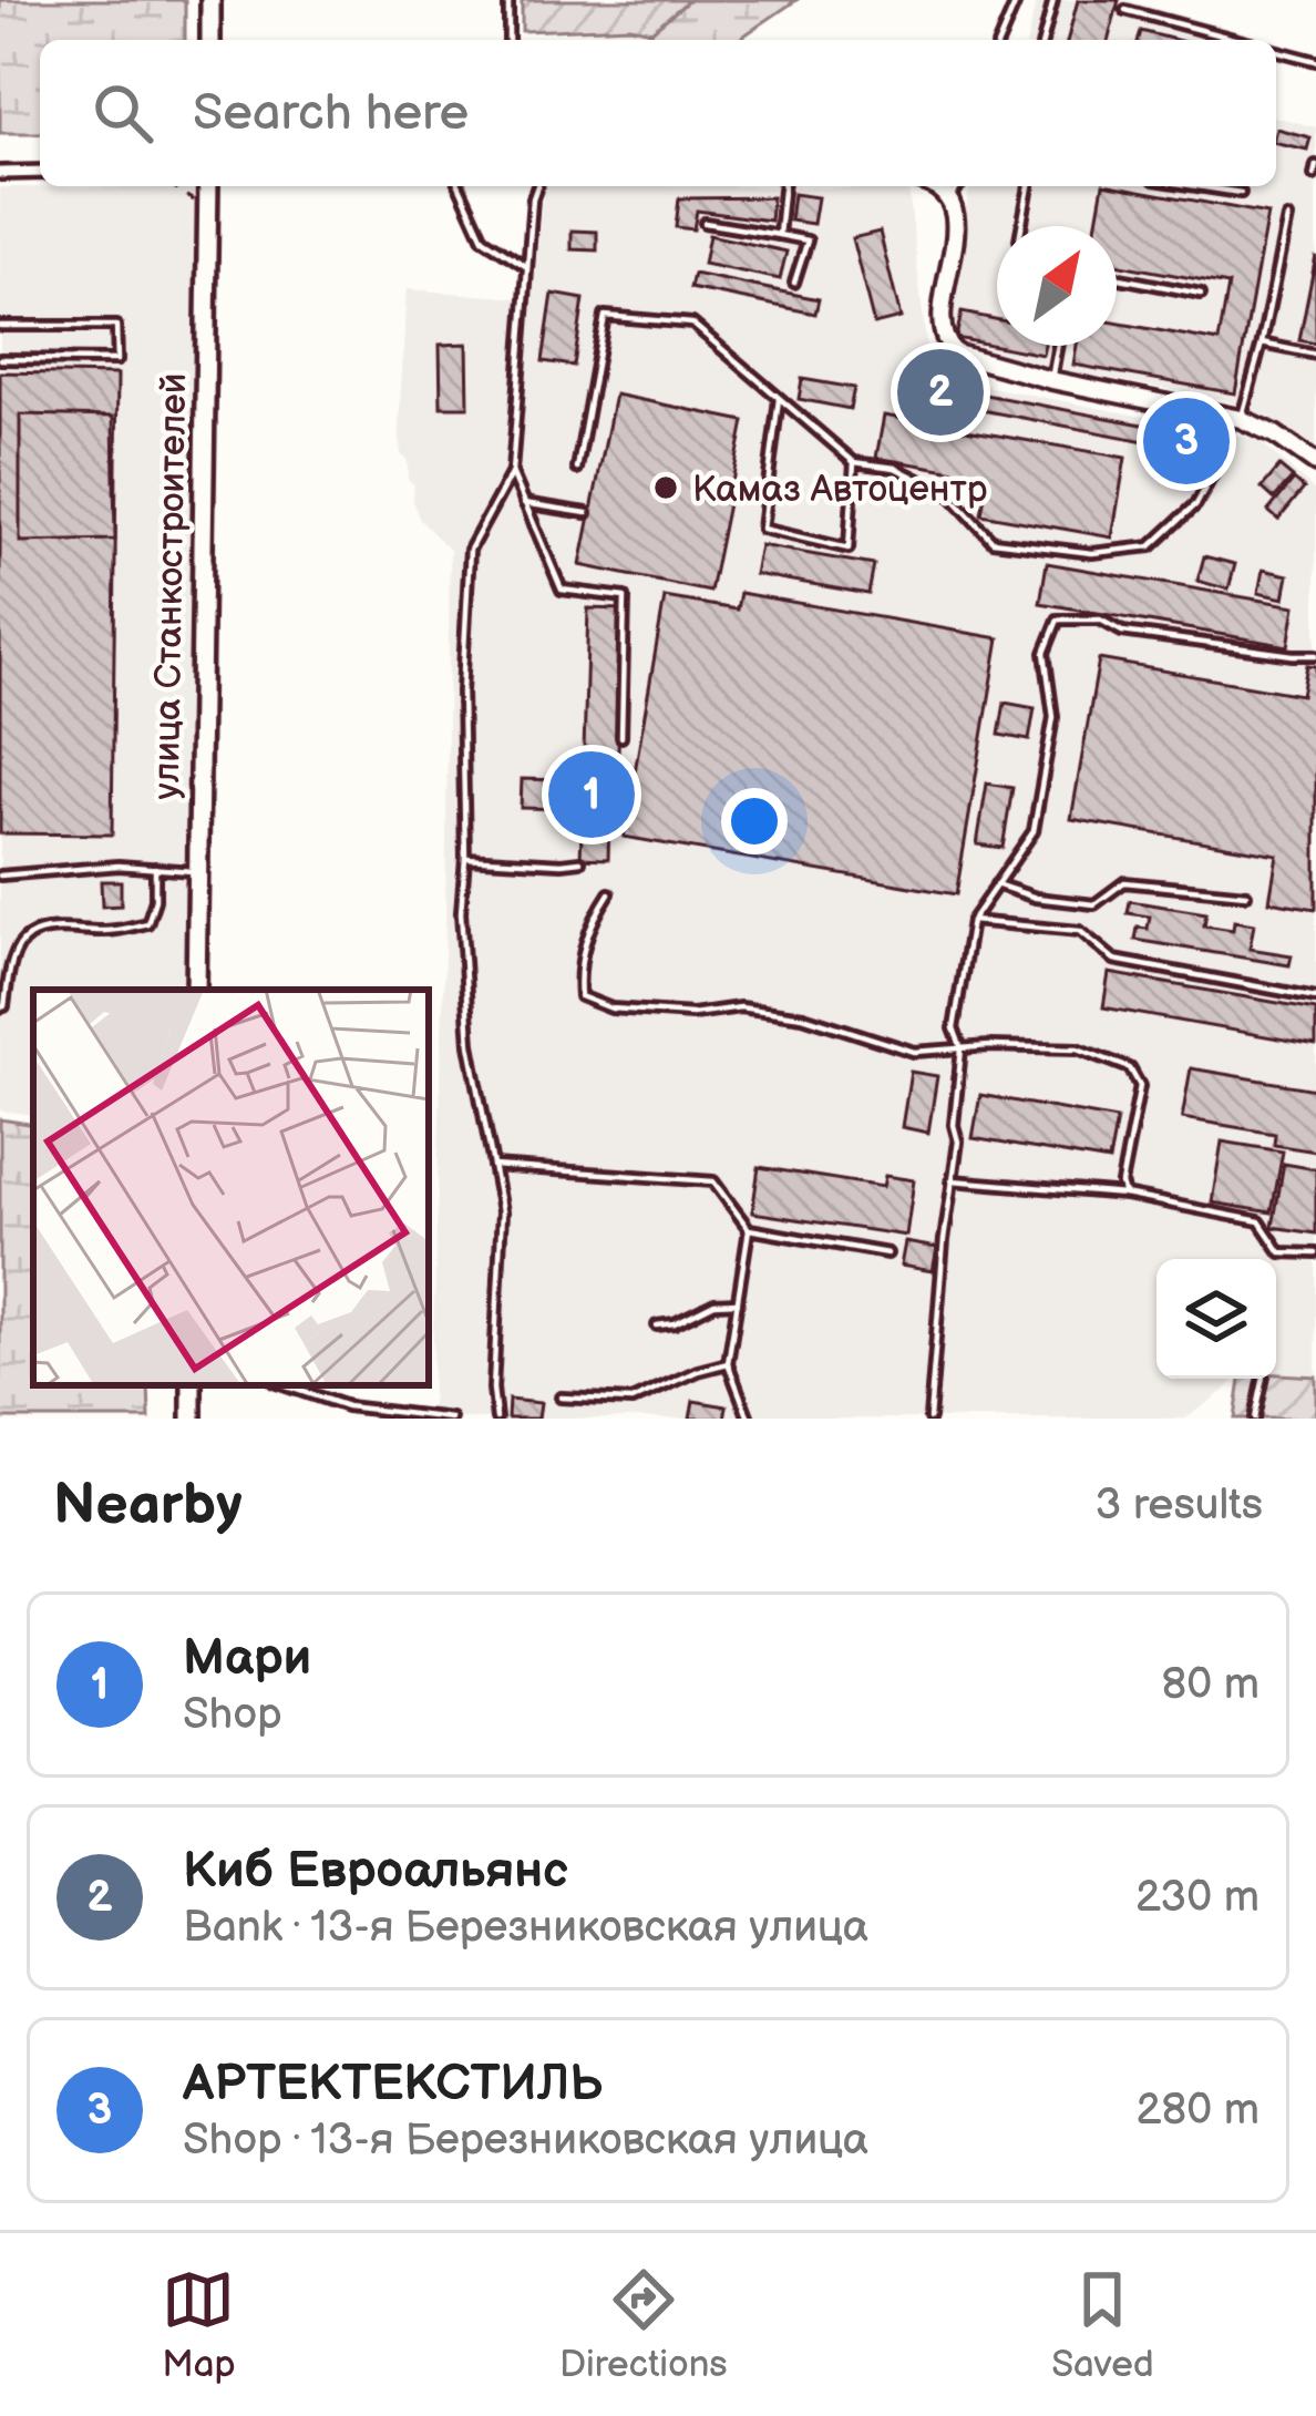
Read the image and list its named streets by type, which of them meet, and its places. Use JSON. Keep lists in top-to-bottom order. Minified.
{"streets":{"main road":["улица Станкостроителей"]},"places":["Камаз Автоцентр"],"north":"top right","page":{"search":"Search here","pins":["2","3","1"],"heading":["Nearby","3 results"],"list":[{"mark":"1","name":"Мари","note":"Shop","value":"80 m"},{"mark":"2","name":"Киб Евроальянс","note":"Bank · 13-я Березниковская улица","value":"230 m"},{"mark":"3","name":"АРТЕКТЕКСТИЛЬ","note":"Shop · 13-я Березниковская улица","value":"280 m"}],"nav":["Map","Directions","Saved"]}}
